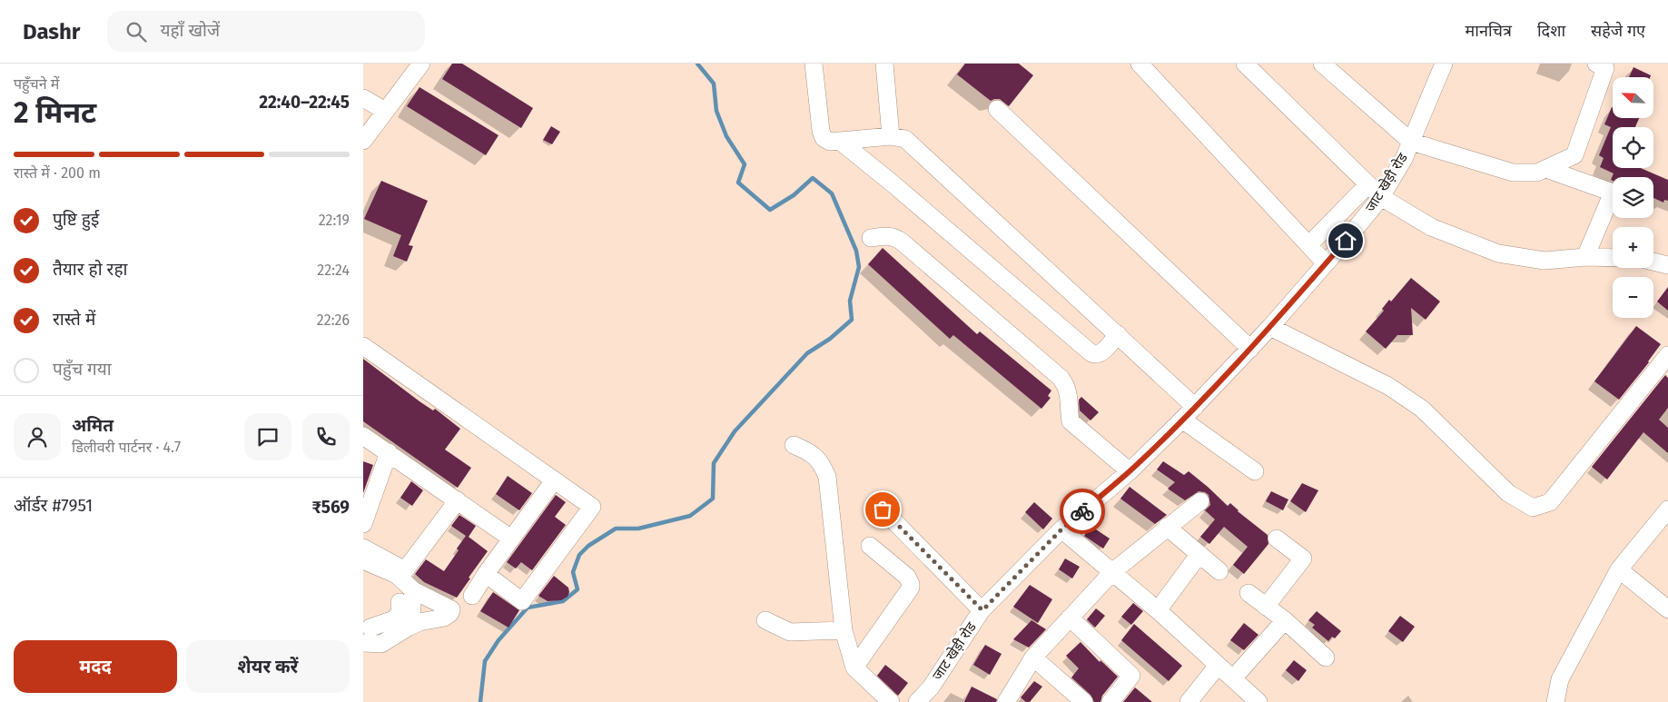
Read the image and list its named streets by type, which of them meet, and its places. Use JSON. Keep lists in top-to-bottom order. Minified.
{"streets":{"street":["जाट खेड़ी रोड"]},"north":"top left","page":{"header":"Dashr","search":"यहाँ खोजें","nav":["मानचित्र","दिशा","सहेजे गए"],"heading":["2 मिनट","पहुँचने में","22:40–22:45"],"panel":["अमित","डिलीवरी पार्टनर · 4.7","ऑर्डर #7951","₹569"],"map_buttons":["+","−"],"bar":"रास्ते में · 200 m","list":[["पुष्टि हुई","22:19"],["तैयार हो रहा","22:24"],["रास्ते में","22:26"],"पहुँच गया"],"buttons":["मदद","शेयर करें"]}}
